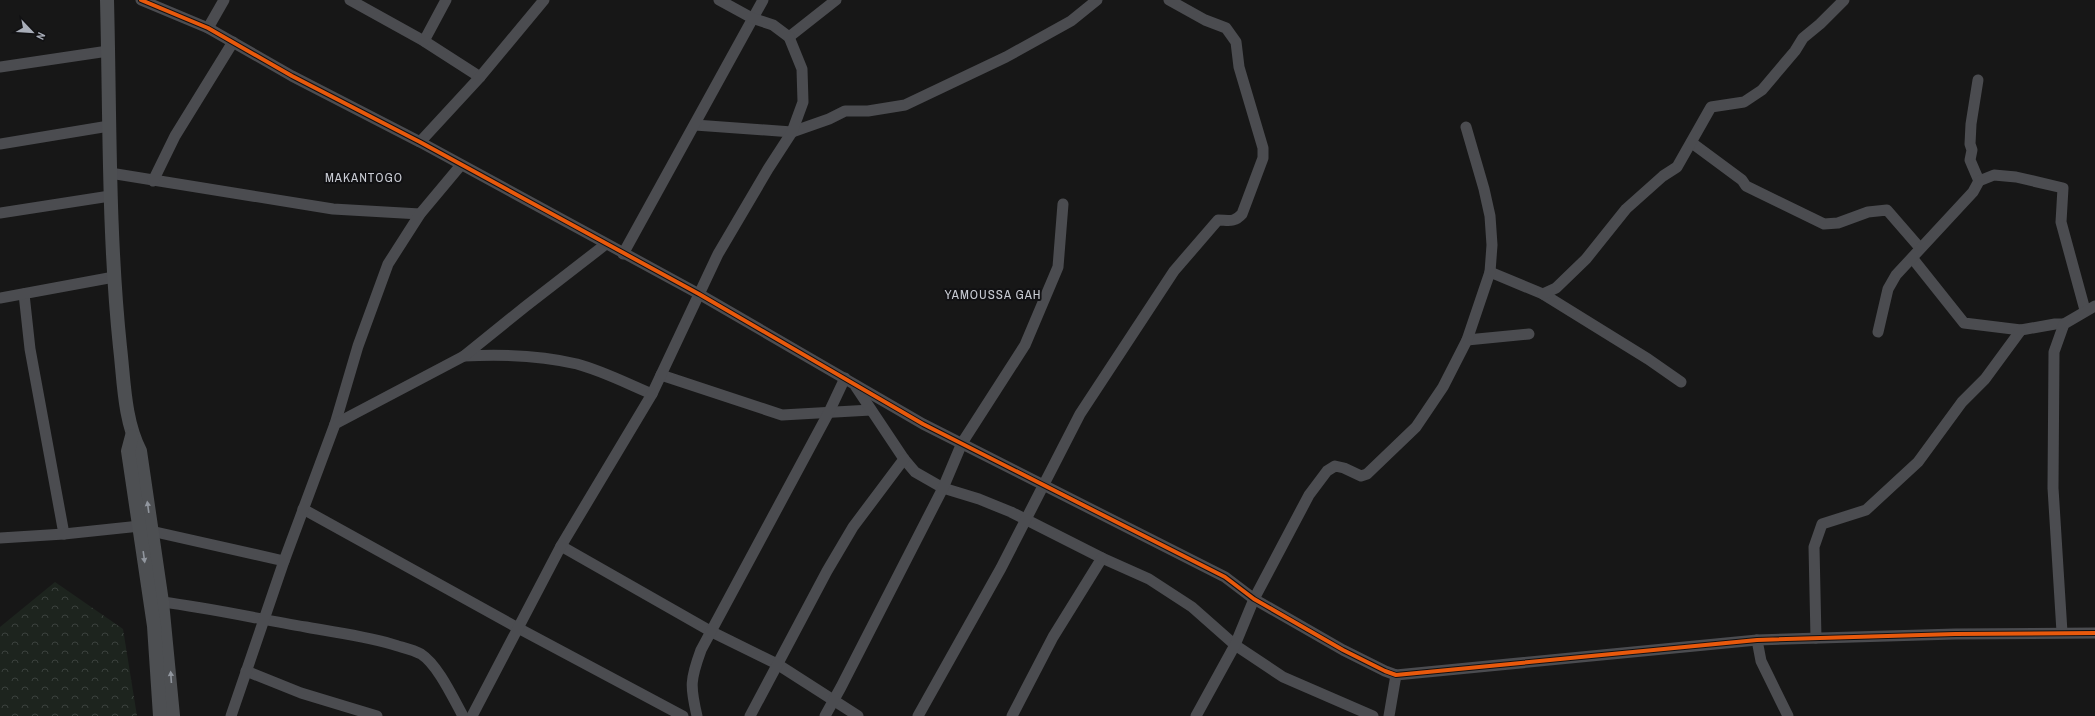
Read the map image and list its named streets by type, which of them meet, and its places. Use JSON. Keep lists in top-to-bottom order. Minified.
{"districts":["MAKANTOGO","YAMOUSSA GAH"],"north":"bottom right"}
